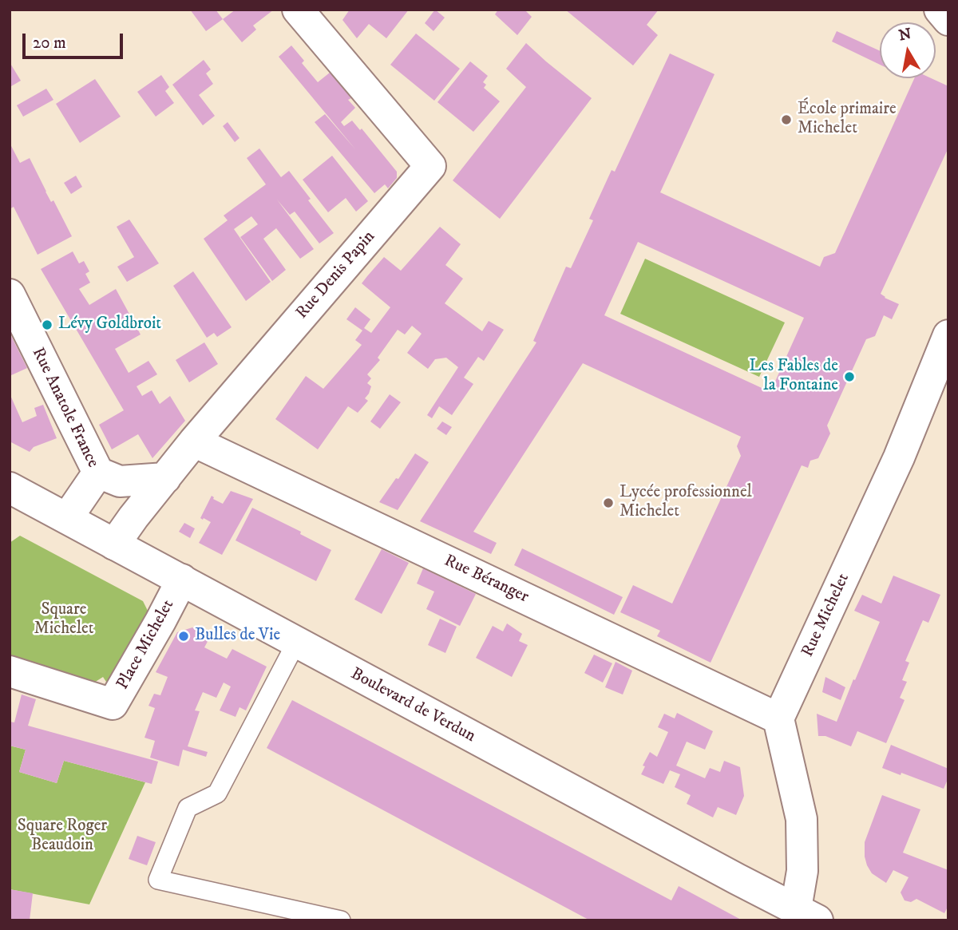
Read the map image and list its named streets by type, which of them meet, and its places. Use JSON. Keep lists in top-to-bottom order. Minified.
{"streets":{"street":["Rue Denis Papin","Rue Anatole France","Rue Béranger","Rue Michelet","Place Michelet","Boulevard de Verdun"]},"crossings":[["Rue Denis Papin","Rue Béranger"],["Rue Denis Papin","Boulevard de Verdun"],["Rue Anatole France","Boulevard de Verdun"],["Rue Béranger","Rue Michelet"],["Place Michelet","Boulevard de Verdun"]],"parks":["Square Michelet","Square Roger Beaudoin"],"places":["École primaire Michelet","Lévy Goldbroit","Les Fables de la Fontaine","Lycée professionnel Michelet","Bulles de Vie"],"scale_bar":"20 m","north":"top"}
